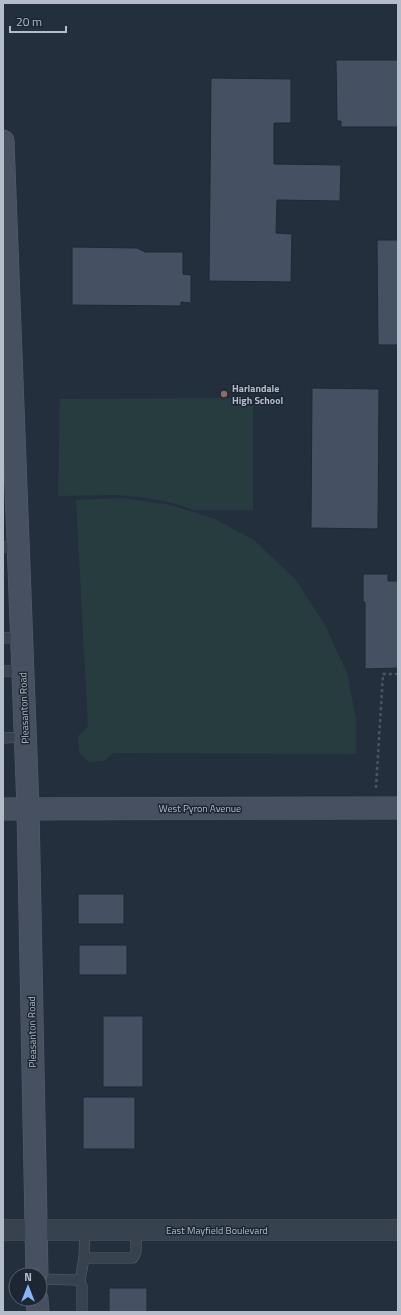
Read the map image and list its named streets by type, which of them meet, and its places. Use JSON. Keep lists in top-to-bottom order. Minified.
{"streets":{"main road":["Pleasanton Road","West Pyron Avenue"],"street":["East Mayfield Boulevard"]},"crossings":[["Pleasanton Road","West Pyron Avenue"],["Pleasanton Road","East Mayfield Boulevard"]],"places":["Harlandale High School"],"scale_bar":"20 m","north":"top"}
